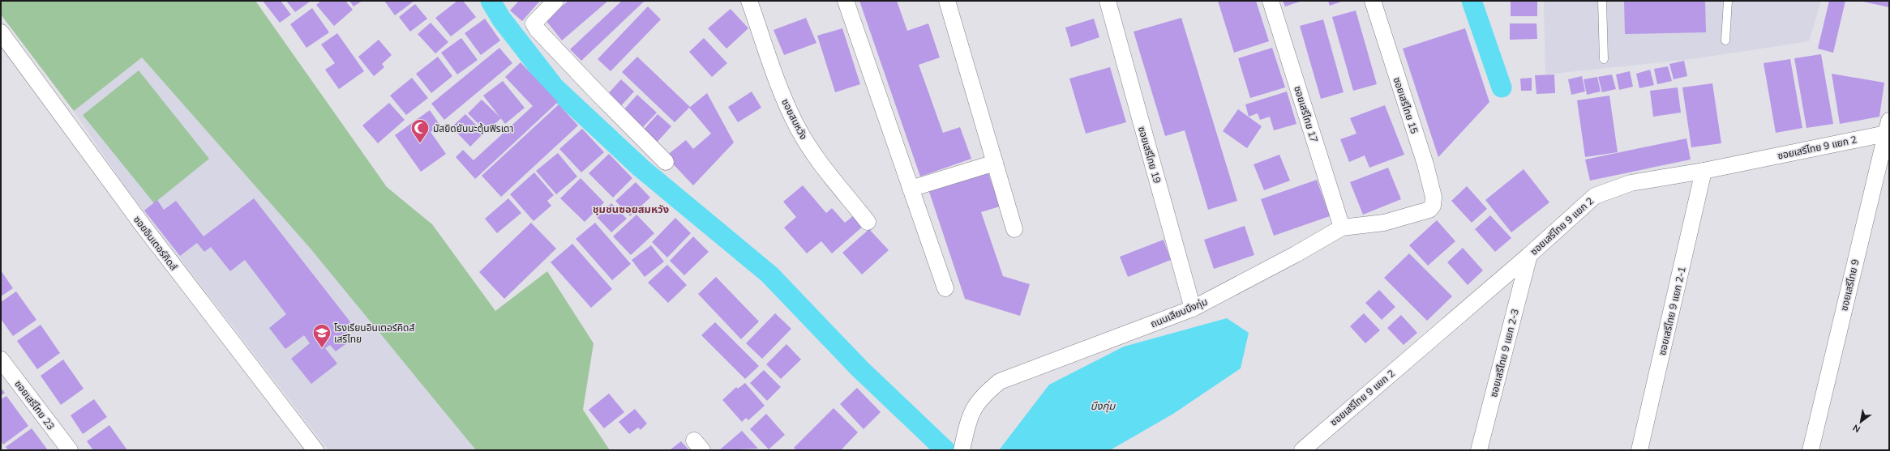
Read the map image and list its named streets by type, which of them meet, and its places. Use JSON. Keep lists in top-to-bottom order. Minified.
{"streets":{"street":["ซอยเสรีไทย 15","ซอยเสรีไทย 17","ซอยสมหวัง","ซอยเสรีไทย 9 แยก 2","ซอยเสรีไทย 19","ซอยอินเตอร์คิดส์","ซอยเสรีไทย 9","ซอยเสรีไทย 9 แยก 2-1","ถนนเลียบบึงกุ่ม","ซอยเสรีไทย 9 แยก 2-3","ซอยเสรีไทย 23"]},"crossings":[["ซอยเสรีไทย 15","ถนนเลียบบึงกุ่ม"],["ซอยเสรีไทย 17","ถนนเลียบบึงกุ่ม"],["ซอยเสรีไทย 9 แยก 2","ซอยเสรีไทย 9"],["ซอยเสรีไทย 9 แยก 2","ซอยเสรีไทย 9 แยก 2-1"],["ซอยเสรีไทย 9 แยก 2","ซอยเสรีไทย 9 แยก 2-3"],["ซอยเสรีไทย 19","ถนนเลียบบึงกุ่ม"]],"districts":["ชุมชนซอยสมหวัง"],"water":["บึงกุ่ม"],"places":{"mosque":["มัสยิดยันนะตุ้นฟิรเดา"],"school or university":["โรงเรียนอินเตอร์คิดส์ เสรีไทย"]},"north":"bottom left"}
